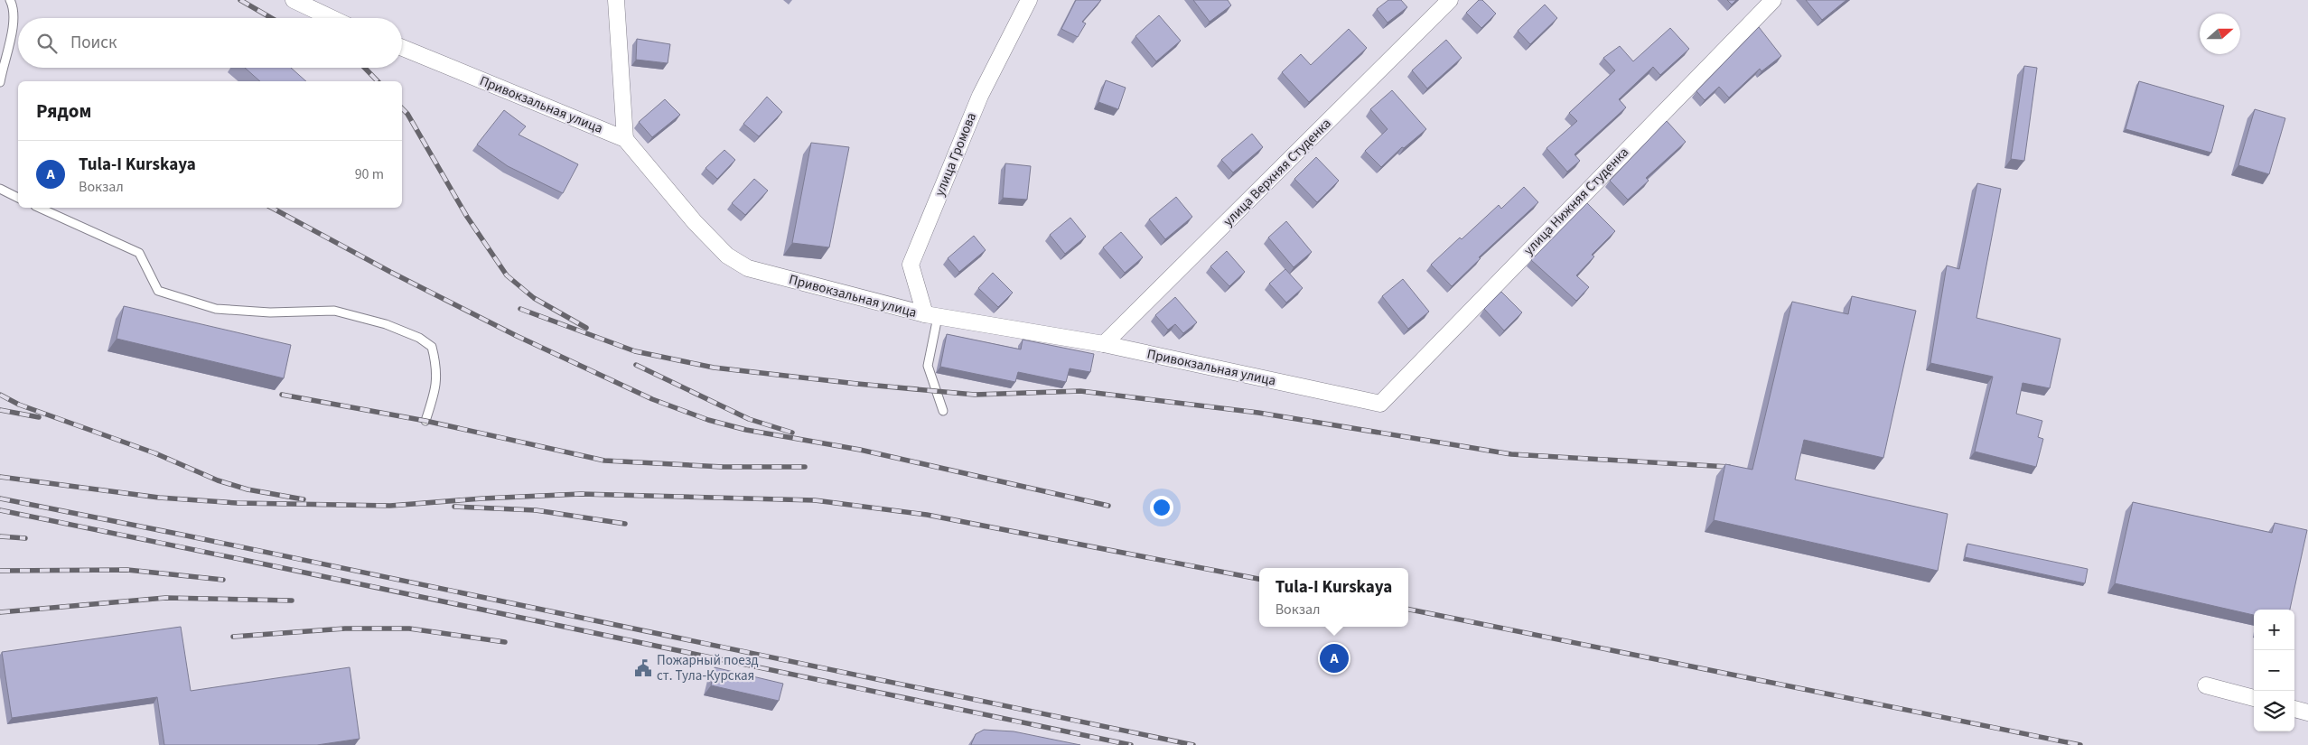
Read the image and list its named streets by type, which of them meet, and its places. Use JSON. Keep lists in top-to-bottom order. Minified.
{"streets":{"street":["Привокзальная улица","улица Громова","улица Верхняя Cтуденка","улица Нижняя Cтуденкa"]},"crossings":[["Привокзальная улица","улица Громова"],["Привокзальная улица","улица Верхняя Cтуденка"],["Привокзальная улица","улица Нижняя Cтуденкa"]],"places":{"public building":["Пожарный поезд ст. Тула-Курская"]},"north":"right","page":{"search":"Поиск","heading":"Рядом","list":[{"mark":"A","name":"Tula-I Kurskaya","note":"Вокзал","value":"90 m"}],"popup":["Tula-I Kurskaya","Вокзал"],"map_buttons":["+","−"],"pins":"A"}}
